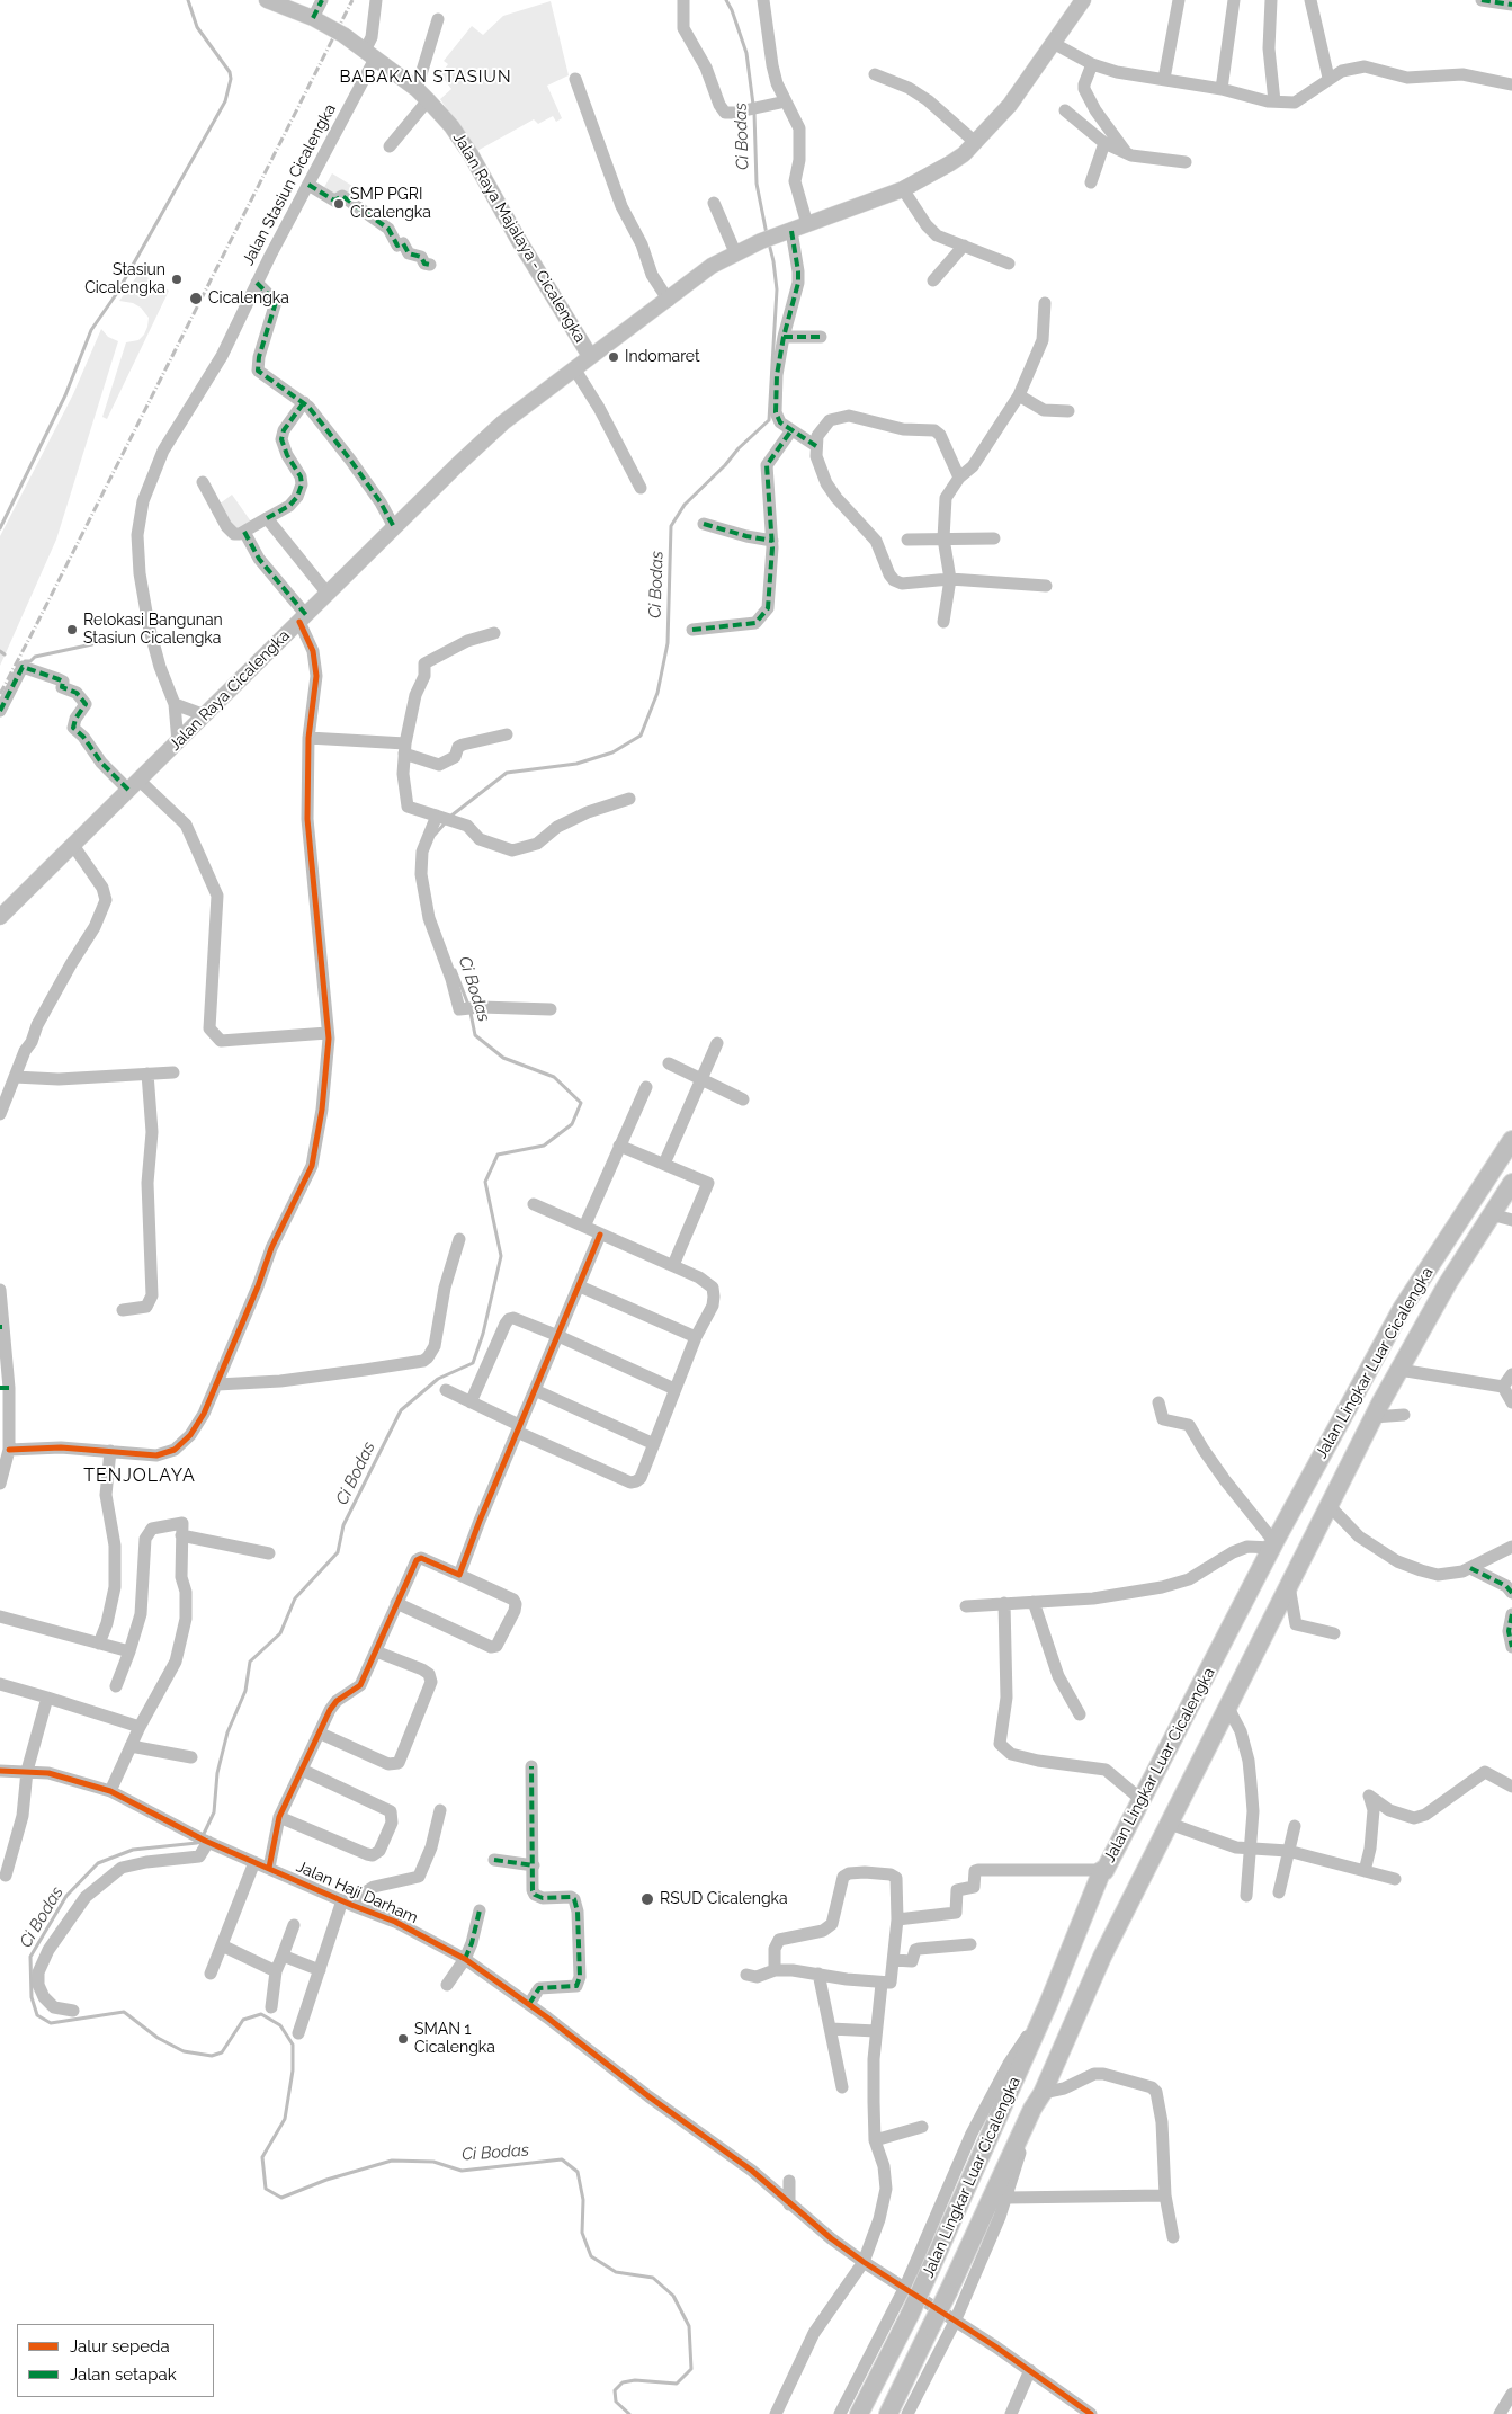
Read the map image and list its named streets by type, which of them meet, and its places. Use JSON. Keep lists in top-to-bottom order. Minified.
{"streets":{"highway":["Jalan Lingkar Luar Cicalengka"],"main road":["Jalan Raya Majalaya - Cicalengka","Jalan Raya Cicalengka"],"street":["Jalan Stasiun Cicalengka","Jalan Haji Darham"]},"crossings":[["Jalan Stasiun Cicalengka","Jalan Raya Majalaya - Cicalengka"],["Jalan Stasiun Cicalengka","Jalan Raya Cicalengka"],["Jalan Raya Majalaya - Cicalengka","Jalan Raya Cicalengka"]],"districts":["BABAKAN STASIUN","TENJOLAYA"],"water":["Ci Bodas"],"places":["SMP PGRI Cicalengka","Stasiun Cicalengka","Cicalengka","Indomaret","Relokasi Bangunan Stasiun Cicalengka","RSUD Cicalengka","SMAN 1 Cicalengka"],"legend":["Jalur sepeda","Jalan setapak"]}
